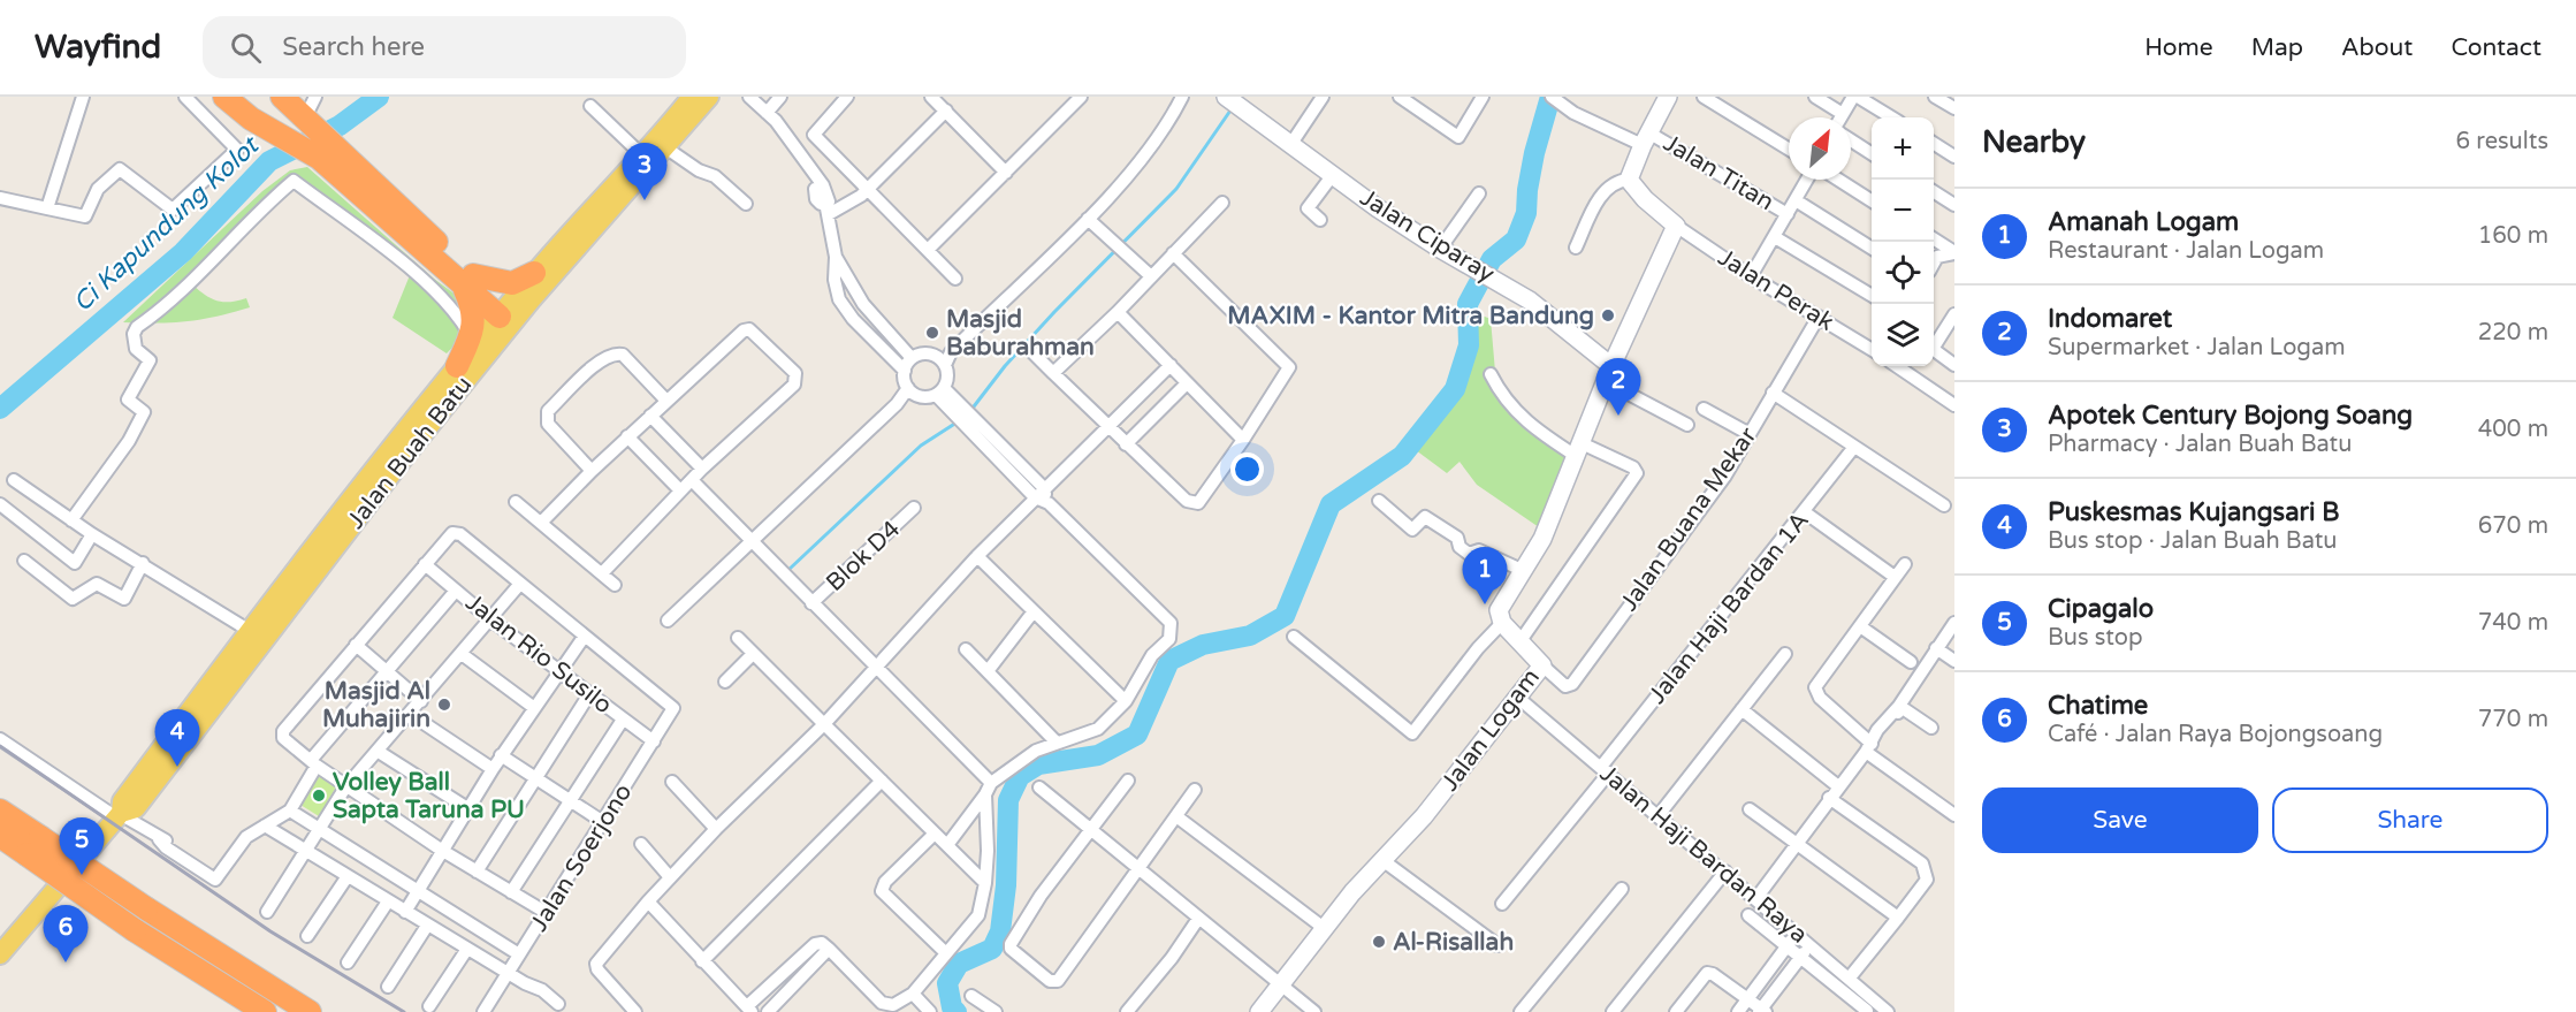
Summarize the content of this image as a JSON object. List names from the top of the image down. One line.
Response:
{"streets":{"main road":["Jalan Buah Batu"],"street":["Jalan Titan","Jalan Ciparay","Jalan Perak","Jalan Buana Mekar","Blok D4","Jalan Haji Bardan 1A","Jalan Rio Susilo","Jalan Logam","Jalan Haji Bardan Raya","Jalan Soerjono"]},"crossings":[["Jalan Perak","Jalan Buana Mekar"],["Jalan Buana Mekar","Jalan Logam"],["Jalan Haji Bardan 1A","Jalan Haji Bardan Raya"],["Jalan Rio Susilo","Jalan Soerjono"],["Jalan Logam","Jalan Haji Bardan Raya"]],"water":["Ci Kapundung Kolot"],"places":["MAXIM - Kantor Mitra Bandung","Masjid Baburahman","Masjid Al Muhajirin","Volley Ball Sapta Taruna PU","Al-Risallah"],"north":"top right","page":{"header":"Wayfind","search":"Search here","nav":["Home","Map","About","Contact"],"heading":["Nearby","6 results"],"map_buttons":["+","−"],"pins":["3","2","1","4","5","6"],"list":[{"mark":"1","name":"Amanah Logam","note":"Restaurant · Jalan Logam","value":"160 m"},{"mark":"2","name":"Indomaret","note":"Supermarket · Jalan Logam","value":"220 m"},{"mark":"3","name":"Apotek Century Bojong Soang","note":"Pharmacy · Jalan Buah Batu","value":"400 m"},{"mark":"4","name":"Puskesmas Kujangsari B","note":"Bus stop · Jalan Buah Batu","value":"670 m"},{"mark":"5","name":"Cipagalo","note":"Bus stop","value":"740 m"},{"mark":"6","name":"Chatime","note":"Café · Jalan Raya Bojongsoang","value":"770 m"}],"buttons":["Save","Share"]}}
